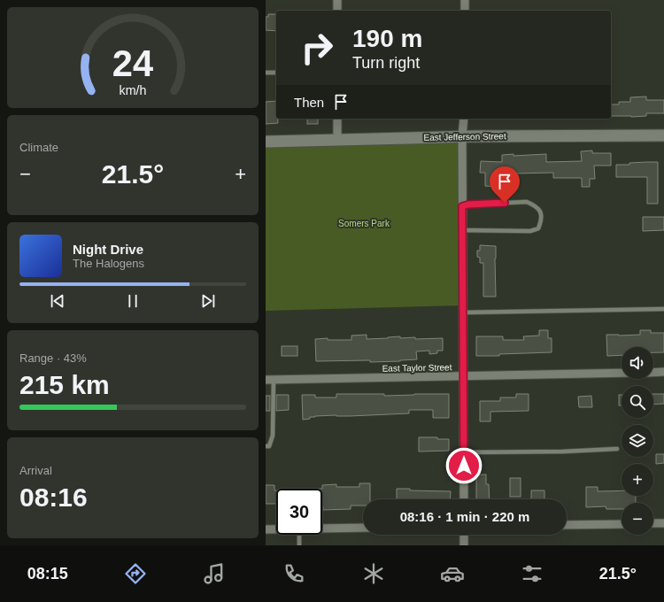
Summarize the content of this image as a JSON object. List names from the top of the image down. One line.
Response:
{"streets":{"street":["East Jefferson Street","East Taylor Street"]},"parks":["Somers Park"],"page":{"turn":["190 m","Turn right"],"then":"Then","tile":["Climate",["Range · 43%","215 km"],["Arrival","08:16"]],"heat":["−","21.5°","+"],"song":["Night Drive","The Halogens"],"map_buttons":["+","−"],"limit":"30","trip":"08:16 · 1 min · 220 m","tabs":["08:15","21.5°"],"gauge":["24","km/h"]}}
